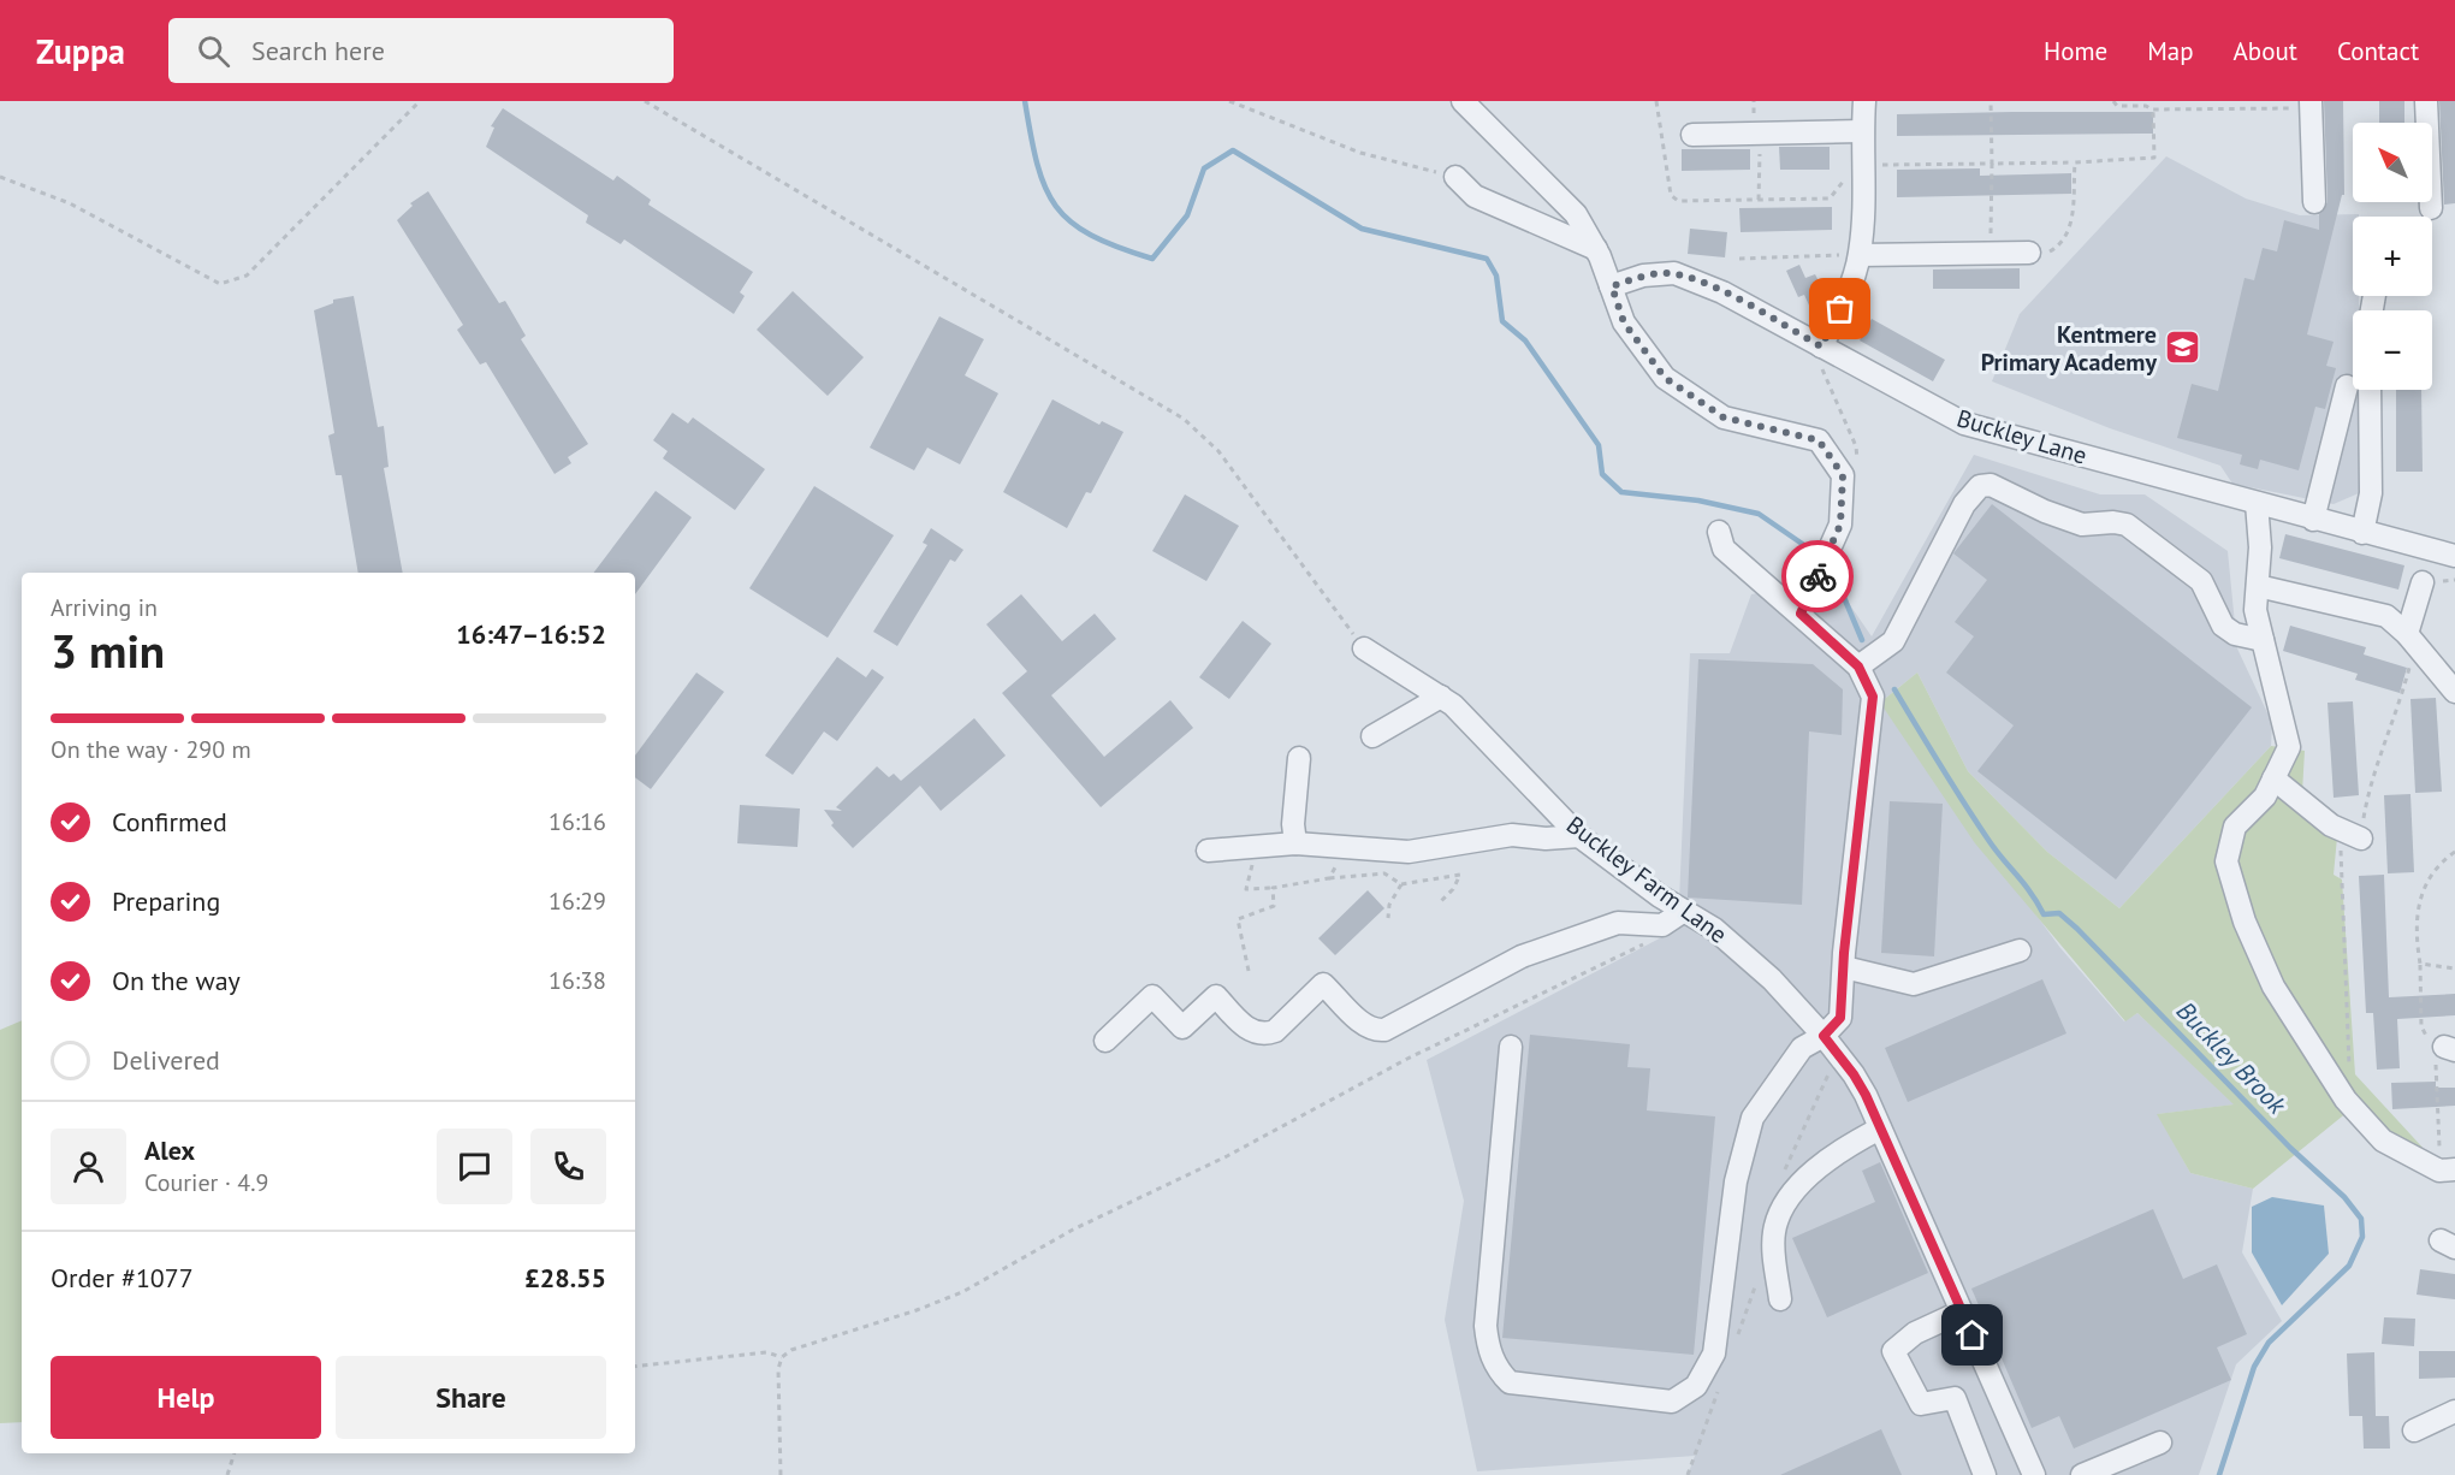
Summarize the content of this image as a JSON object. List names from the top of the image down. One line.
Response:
{"streets":{"street":["Buckley Lane","Buckley Farm Lane"]},"water":["Buckley Brook"],"places":{"school or university":["Kentmere Primary Academy"]},"north":"top left","page":{"header":"Zuppa","search":"Search here","nav":["Home","Map","About","Contact"],"map_buttons":["+","−"],"heading":["3 min","Arriving in","16:47–16:52"],"panel":["Alex","Courier · 4.9","Order #1077","£28.55"],"bar":"On the way · 290 m","list":[["Confirmed","16:16"],["Preparing","16:29"],["On the way","16:38"],"Delivered"],"buttons":["Help","Share"]}}
